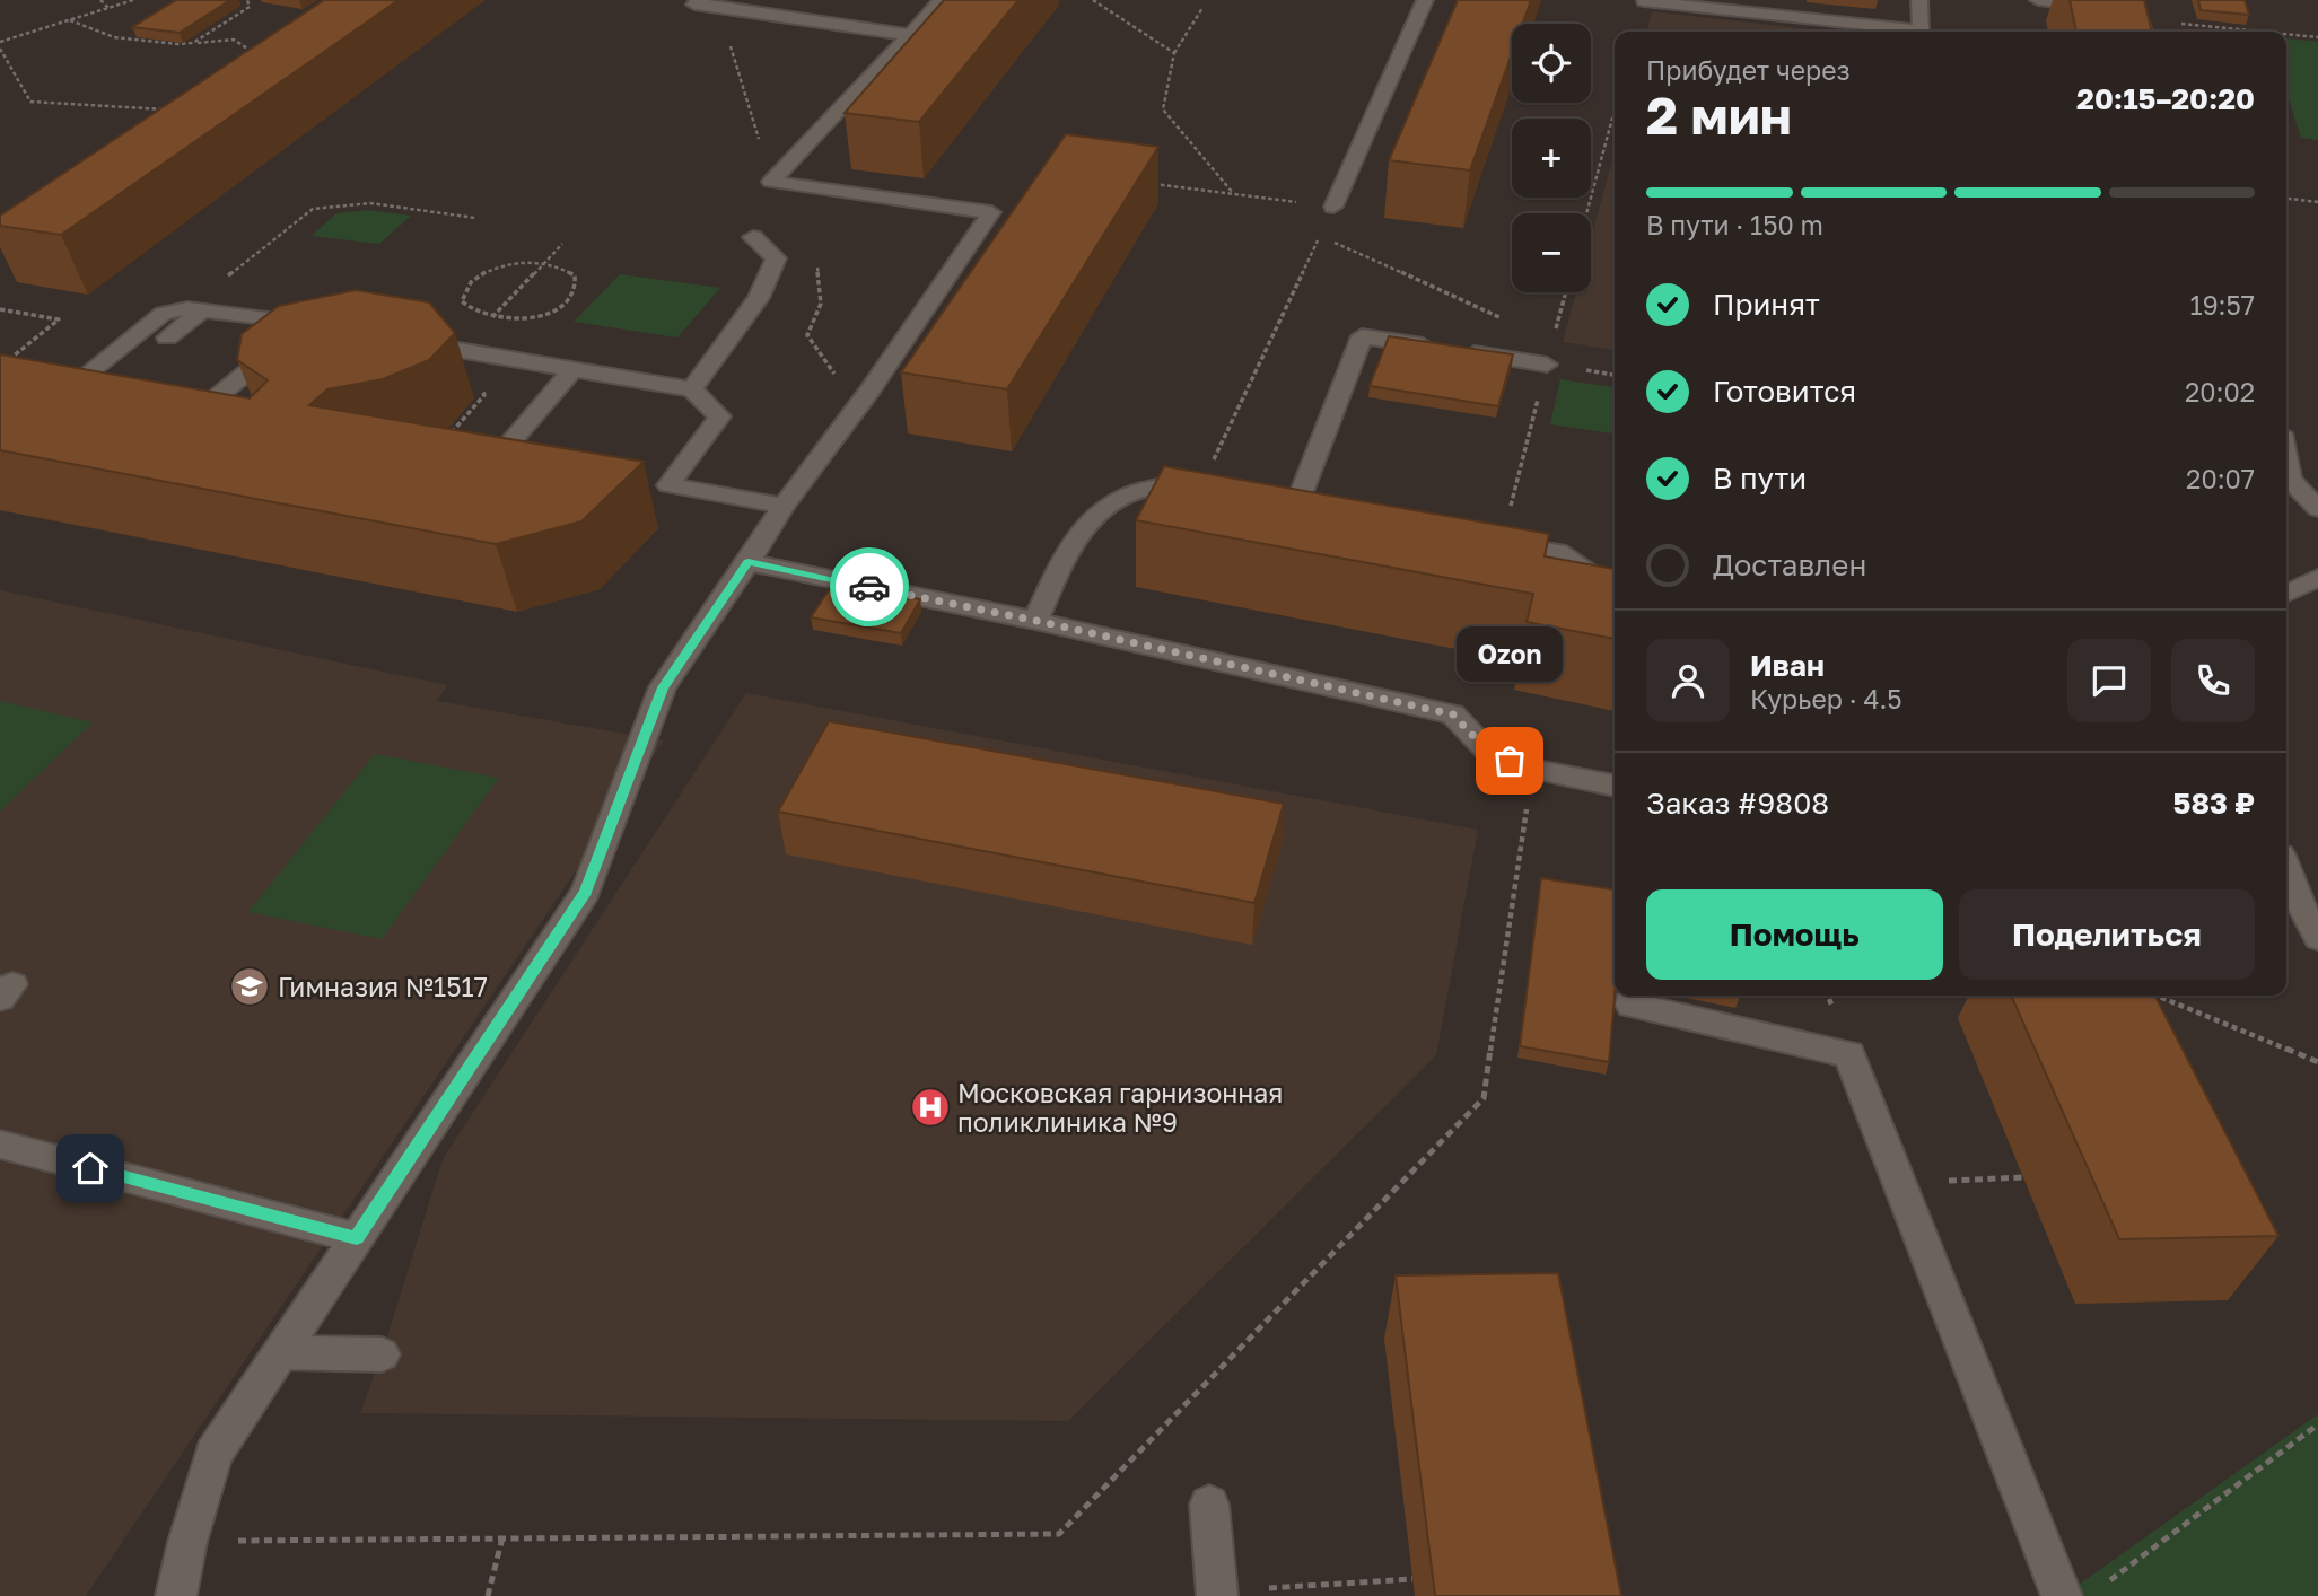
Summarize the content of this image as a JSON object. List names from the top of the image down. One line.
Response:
{"places":{"other":["Ozon"],"school or university":["Гимназия №1517"],"hospital":["Московская гарнизонная поликлиника №9"]},"page":{"map_buttons":["+","−"],"heading":["2 мин","Прибудет через","20:15–20:20"],"panel":["Иван","Курьер · 4.5","Заказ #9808","583 ₽"],"bar":"В пути · 150 m","list":[["Принят","19:57"],["Готовится","20:02"],["В пути","20:07"],"Доставлен"],"bubble":"Ozon","buttons":["Помощь","Поделиться"]}}
